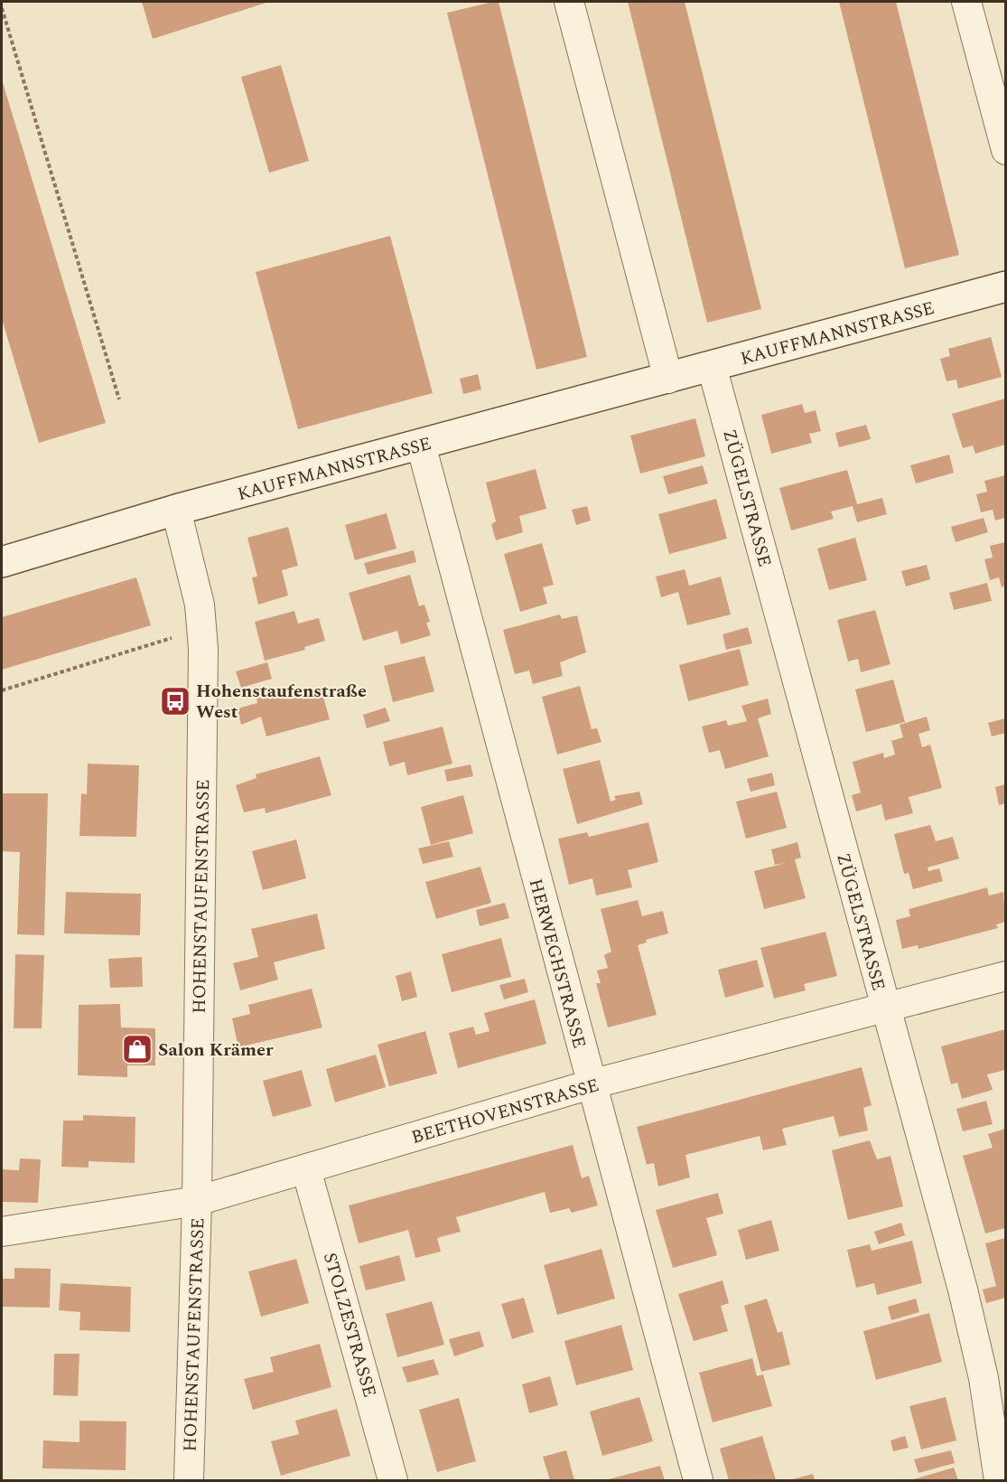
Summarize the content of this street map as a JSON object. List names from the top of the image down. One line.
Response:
{"streets":{"street":["KAUFFMANNSTRASSE","ZÜGELSTRASSE","HOHENSTAUFENSTRASSE","HERWEGHSTRASSE","BEETHOVENSTRASSE","STOLZESTRASSE"]},"crossings":[["KAUFFMANNSTRASSE","ZÜGELSTRASSE"],["KAUFFMANNSTRASSE","HOHENSTAUFENSTRASSE"],["KAUFFMANNSTRASSE","HERWEGHSTRASSE"],["ZÜGELSTRASSE","BEETHOVENSTRASSE"],["HOHENSTAUFENSTRASSE","BEETHOVENSTRASSE"],["HERWEGHSTRASSE","BEETHOVENSTRASSE"],["BEETHOVENSTRASSE","STOLZESTRASSE"]],"places":{"bus stop":["Hohenstaufenstraße West"],"shop":["Salon Krämer"]}}
